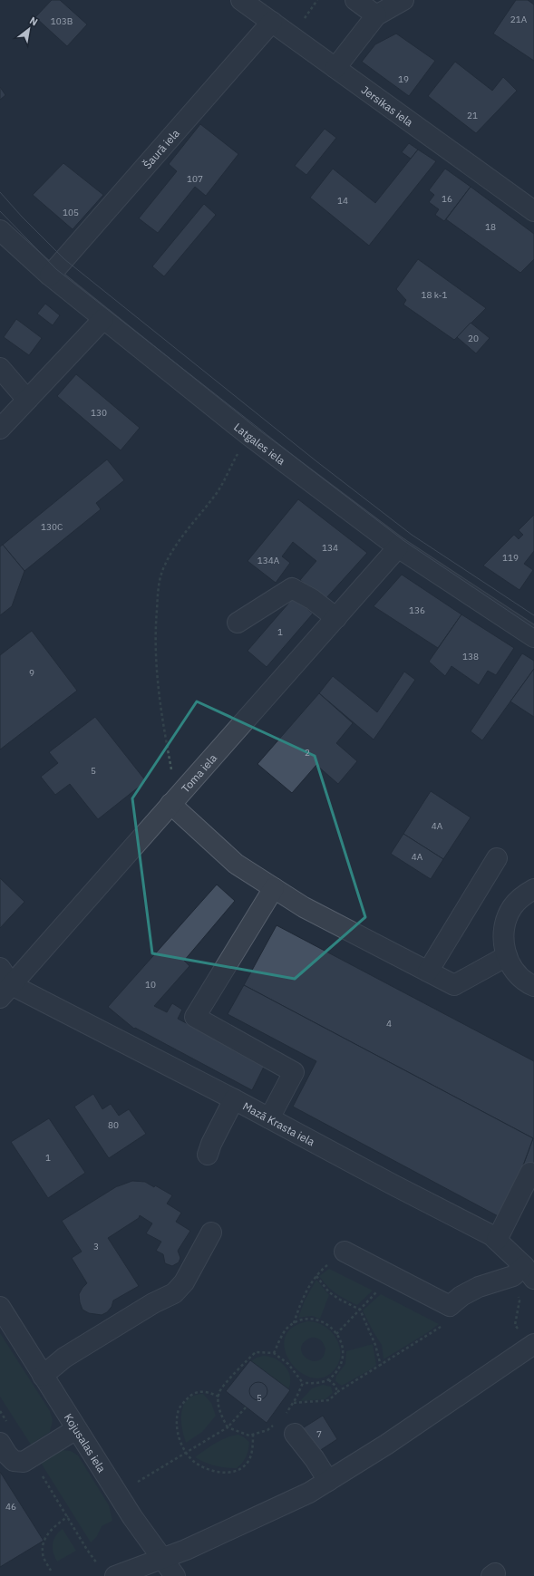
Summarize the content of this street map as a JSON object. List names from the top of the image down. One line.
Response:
{"streets":{"street":["Jersikas iela","Šaurā iela","Latgales iela","Toma iela","Mazā Krasta iela","Kojusalas iela"]},"crossings":[["Jersikas iela","Šaurā iela"],["Šaurā iela","Latgales iela"],["Latgales iela","Toma iela"],["Toma iela","Mazā Krasta iela"]],"house_numbers":["21A","103B","19","21","107","16","14","105","18","18 k-1","20","130","130C","134","119","134A","136","1","138","9","2","5","4A","4A","10","4","80","1","3","5","7","46"],"north":"top right"}
